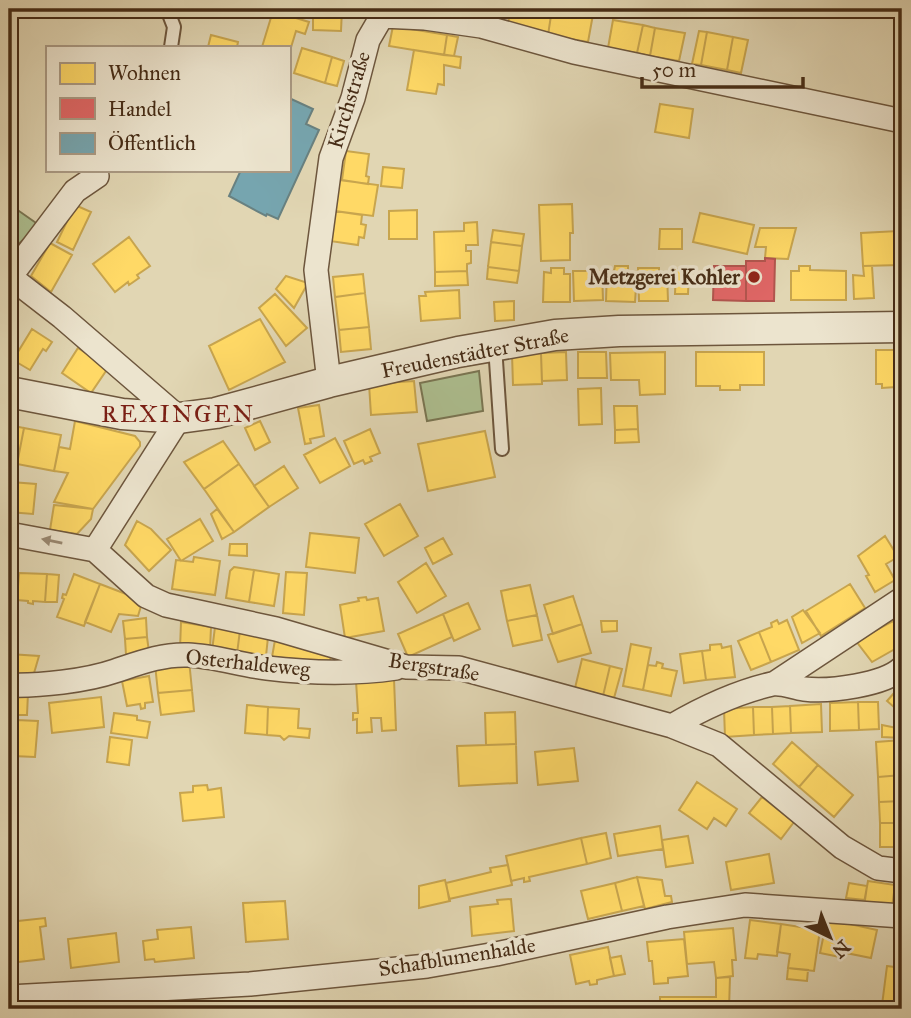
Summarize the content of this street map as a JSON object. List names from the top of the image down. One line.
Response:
{"streets":{"street":["Kirchstraße","Freudenstädter Straße","Osterhaldeweg","Bergstraße","Schafblumenhalde"]},"crossings":[["Kirchstraße","Freudenstädter Straße"],["Osterhaldeweg","Bergstraße"]],"districts":["REXINGEN"],"places":["Metzgerei Kohler"],"legend":["Wohnen","Handel","Öffentlich"],"scale_bar":"50 m","north":"bottom right"}
